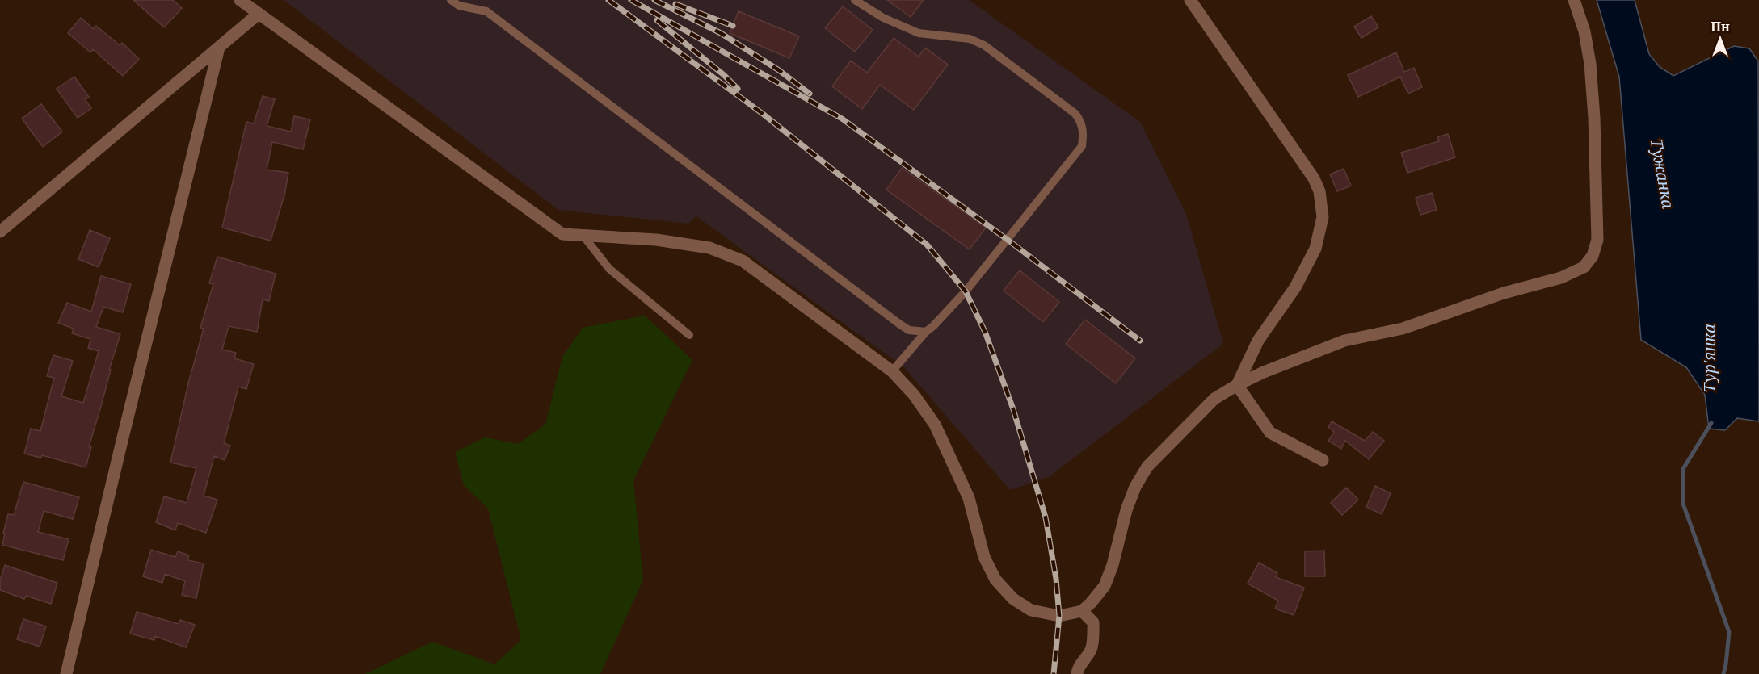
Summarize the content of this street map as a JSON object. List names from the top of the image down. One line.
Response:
{"water":["Тужанка","Тур'янка"],"north":"top"}
